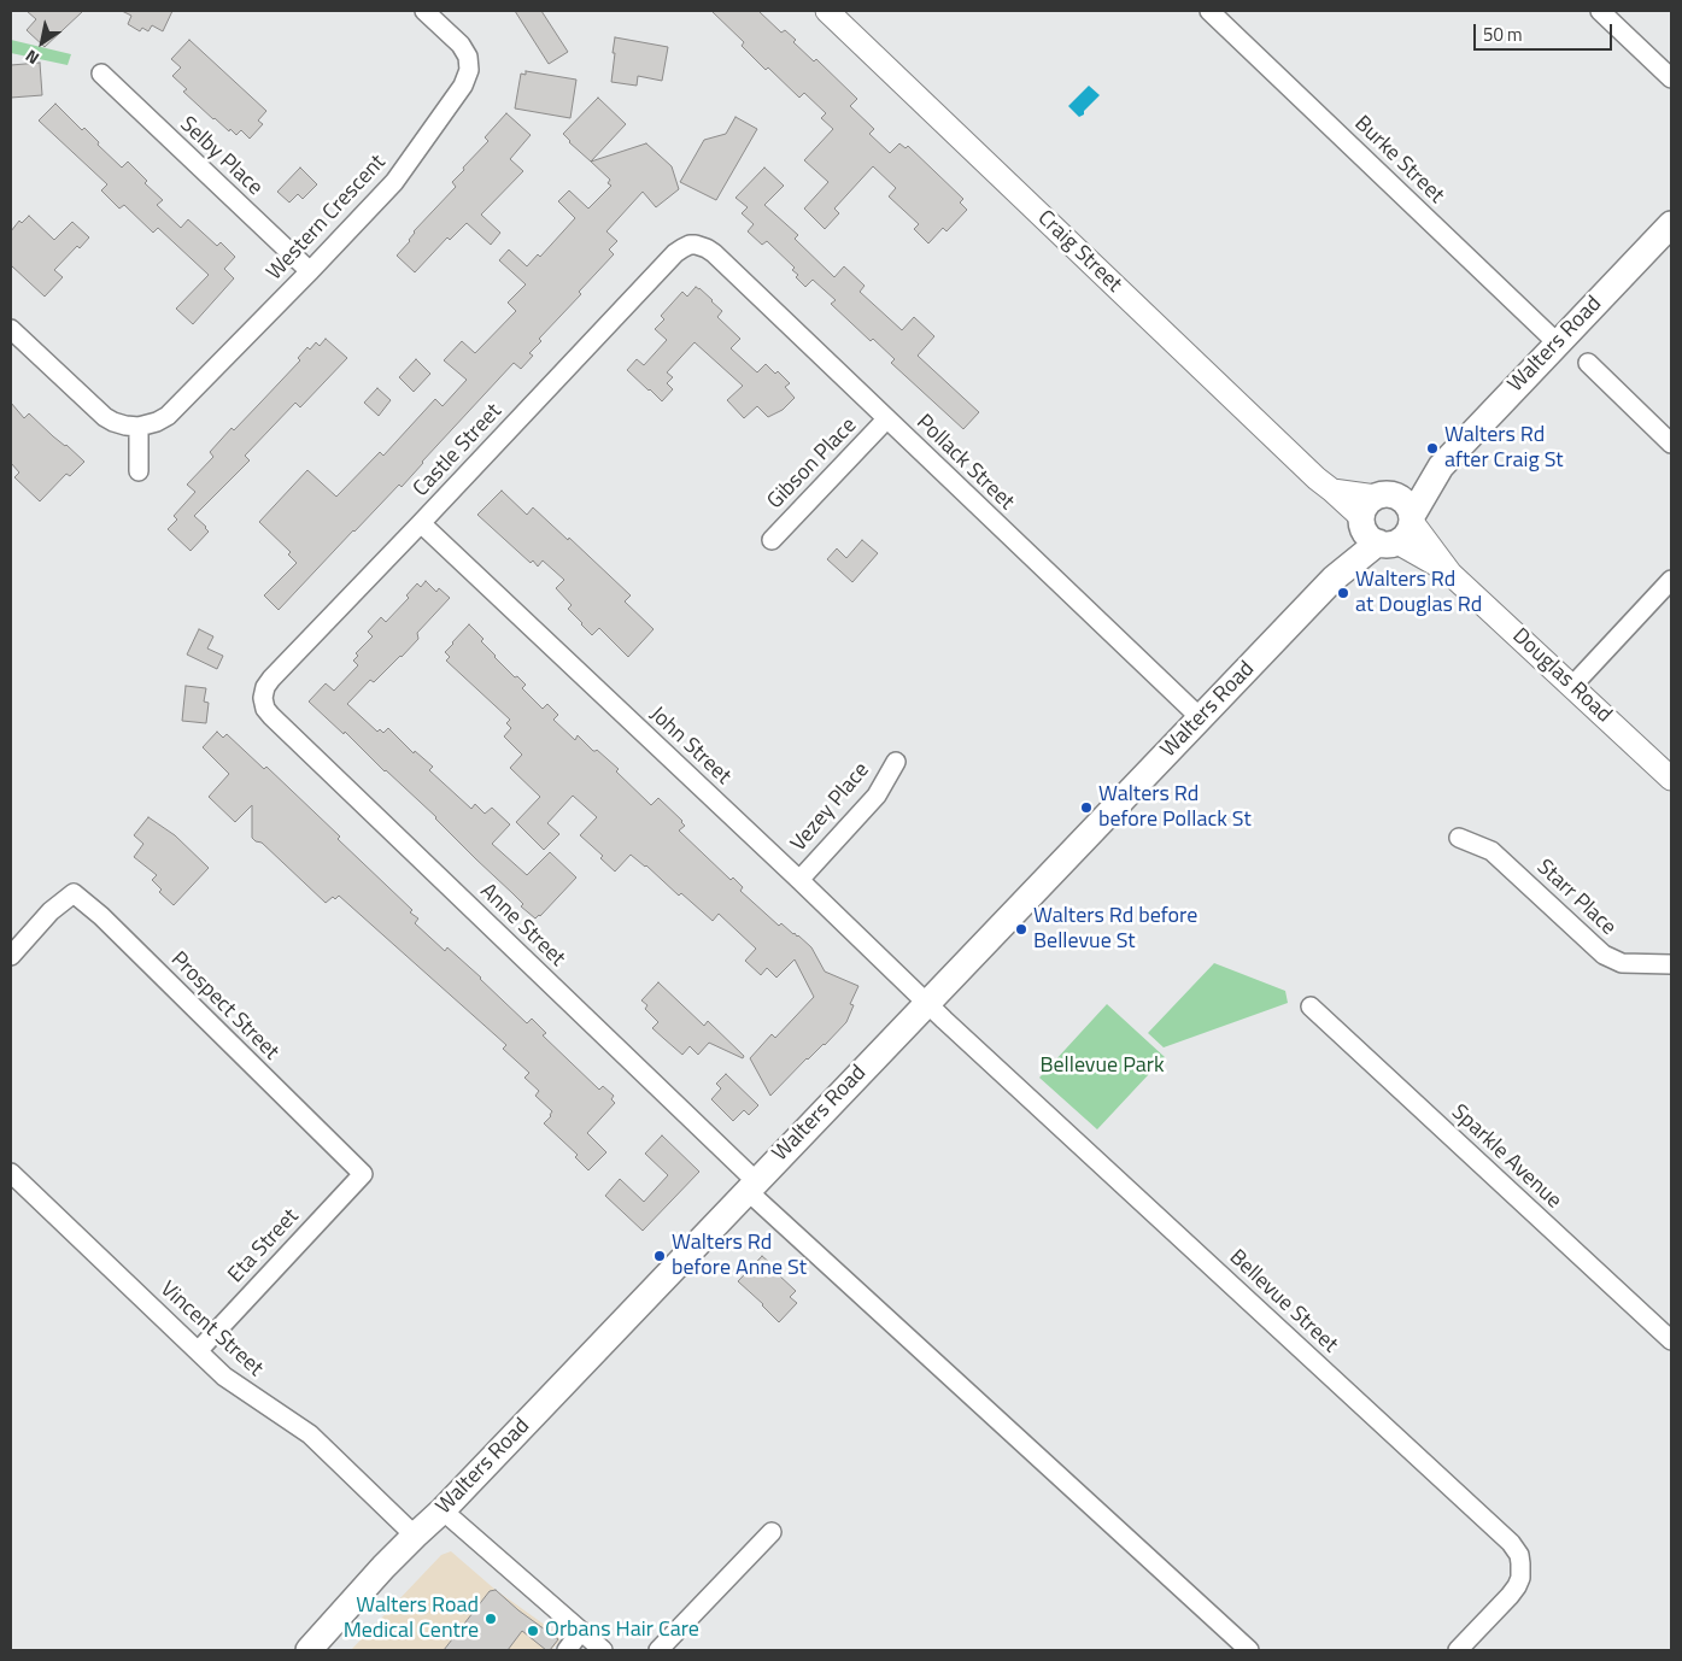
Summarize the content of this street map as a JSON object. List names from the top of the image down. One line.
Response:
{"streets":{"main road":["Walters Road"],"street":["Selby Place","Burke Street","Western Crescent","Craig Street","Castle Street","Pollack Street","Gibson Place","Douglas Road","John Street","Vezey Place","Starr Place","Anne Street","Prospect Street","Sparkle Avenue","Eta Street","Bellevue Street","Vincent Street"]},"crossings":[["Selby Place","Western Crescent"],["Burke Street","Walters Road"],["Craig Street","Walters Road"],["Craig Street","Douglas Road"],["Walters Road","Pollack Street"],["Walters Road","Douglas Road"],["Walters Road","John Street"],["Walters Road","Anne Street"],["Walters Road","Bellevue Street"],["Walters Road","Vincent Street"],["Castle Street","Pollack Street"],["Castle Street","John Street"],["Castle Street","Anne Street"],["Pollack Street","Gibson Place"],["John Street","Vezey Place"],["John Street","Bellevue Street"],["Prospect Street","Eta Street"],["Eta Street","Vincent Street"]],"parks":["Bellevue Park"],"places":["Walters Rd after Craig St","Walters Rd at Douglas Rd","Walters Rd before Pollack St","Walters Rd before Bellevue St","Walters Rd before Anne St","Walters Road Medical Centre","Orbans Hair Care"],"scale_bar":"50 m","north":"bottom left"}
